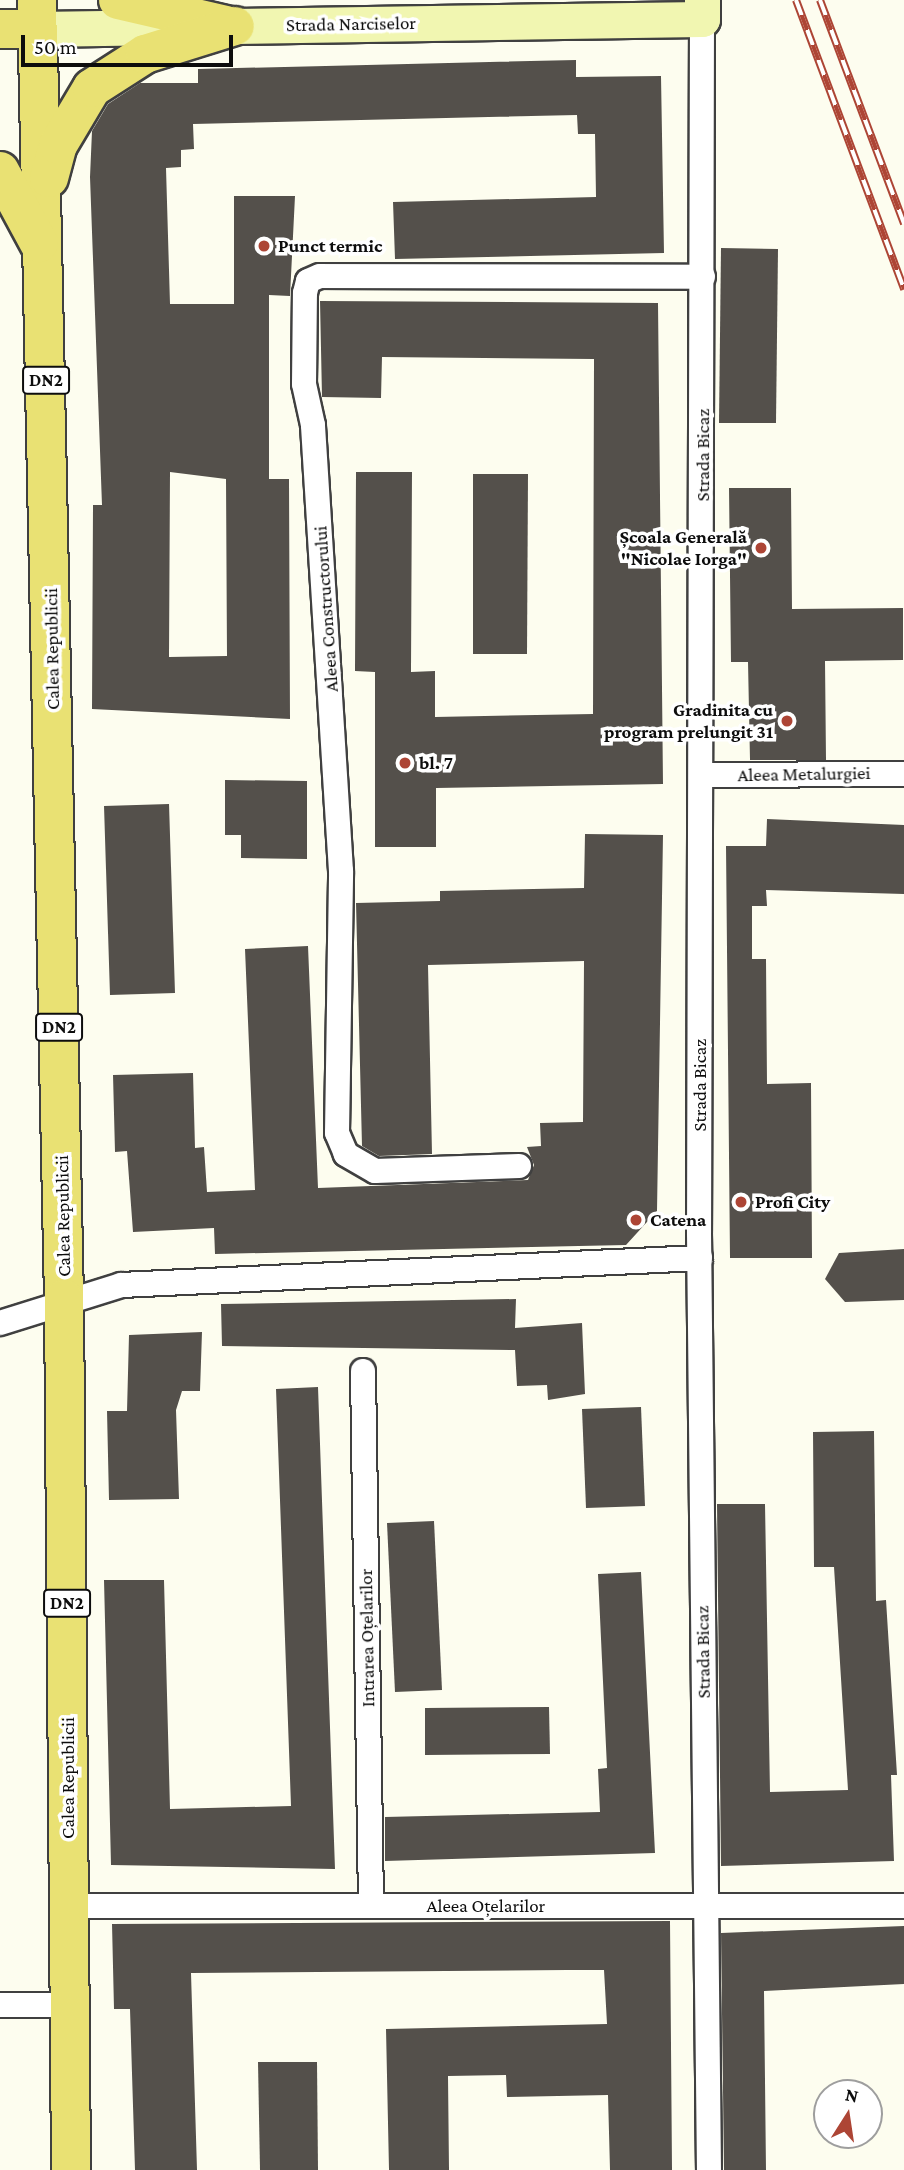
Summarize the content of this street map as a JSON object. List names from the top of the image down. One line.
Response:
{"streets":{"main road":["DN2","Calea Republicii"],"street":["Strada Narciselor","Strada Bicaz","Aleea Constructorului","Aleea Metalurgiei","Intrarea Oțelarilor","Aleea Oțelarilor"]},"crossings":[["Strada Narciselor","Strada Bicaz"],["Strada Narciselor","Calea Republicii"],["Strada Bicaz","Aleea Constructorului"],["Strada Bicaz","Calea Republicii"],["Strada Bicaz","Aleea Metalurgiei"],["Strada Bicaz","Aleea Oțelarilor"],["Calea Republicii","Aleea Oțelarilor"],["Intrarea Oțelarilor","Aleea Oțelarilor"]],"places":["Punct termic","Școala Generală \"Nicolae Iorga\"","Gradinita cu program prelungit 31","bl. 7","Profi City","Catena"],"scale_bar":"50 m","north":"top"}
